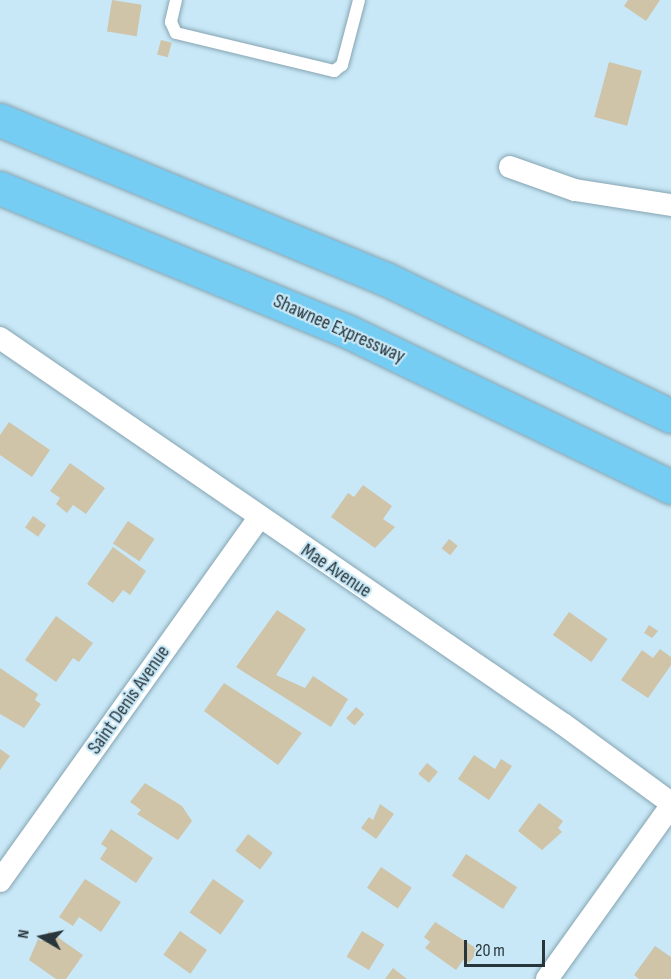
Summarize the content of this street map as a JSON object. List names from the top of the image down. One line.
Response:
{"streets":{"highway":["Shawnee Expressway"],"street":["Mae Avenue","Saint Denis Avenue"]},"crossings":[["Mae Avenue","Saint Denis Avenue"]],"scale_bar":"20 m","north":"left"}
